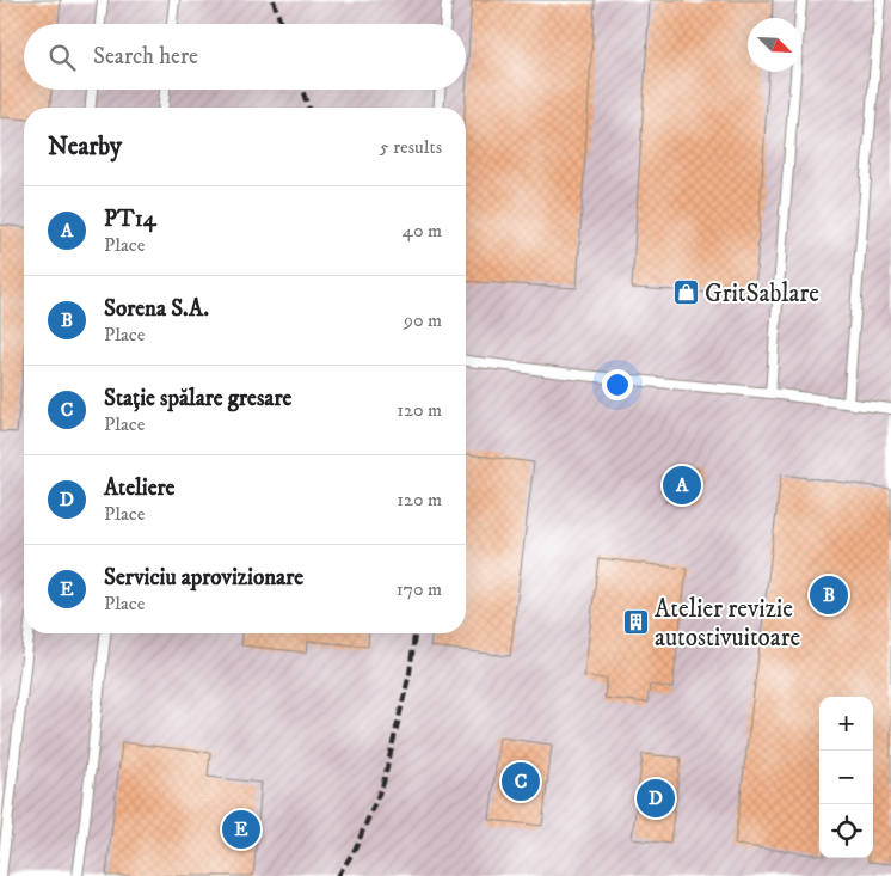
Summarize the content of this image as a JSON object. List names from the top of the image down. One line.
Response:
{"places":{"shop":["GritSablare"],"building":["Atelier revizie autostivuitoare"]},"north":"bottom right","page":{"search":"Search here","heading":["Nearby","5 results"],"list":[{"mark":"A","name":"PT14","note":"Place","value":"40 m"},{"mark":"B","name":"Sorena S.A.","note":"Place","value":"90 m"},{"mark":"C","name":"Stație spălare gresare","note":"Place","value":"120 m"},{"mark":"D","name":"Ateliere","note":"Place","value":"120 m"},{"mark":"E","name":"Serviciu aprovizionare","note":"Place","value":"170 m"}],"pins":["A","B","C","D","E"],"map_buttons":["+","−"]}}
